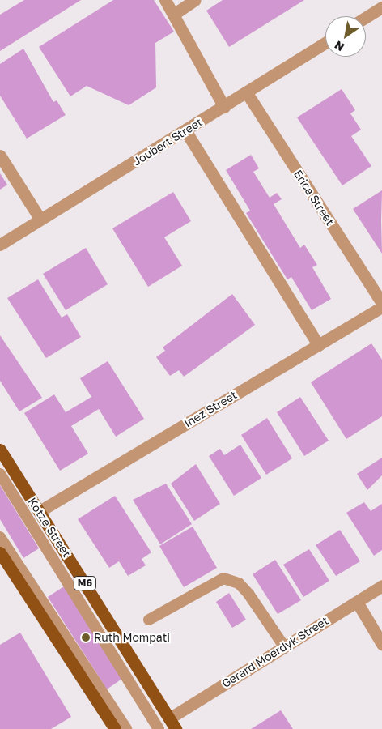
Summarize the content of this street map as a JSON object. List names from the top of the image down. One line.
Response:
{"streets":{"main road":["Kotze Street","M6"],"street":["Joubert Street","Erica Street","Inez Street","Gerard Moerdyk Street"]},"crossings":[["Joubert Street","Erica Street"],["Inez Street","Kotze Street"],["Kotze Street","Gerard Moerdyk Street"]],"places":["Ruth Mompati"],"north":"bottom left"}
